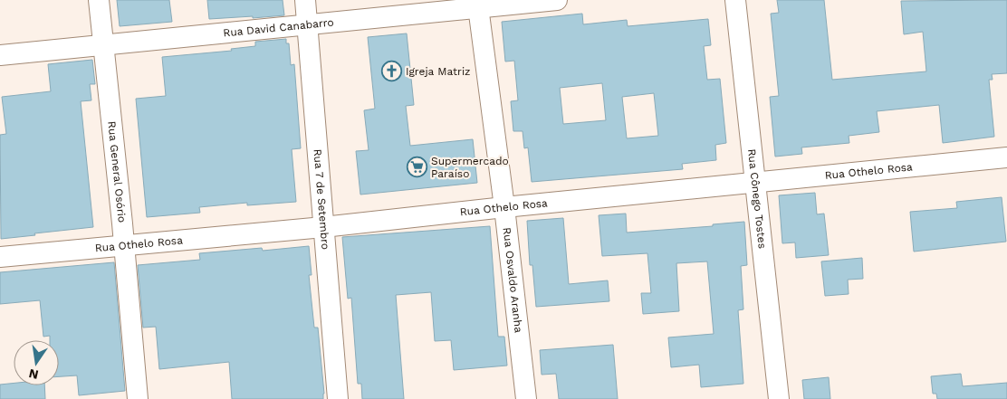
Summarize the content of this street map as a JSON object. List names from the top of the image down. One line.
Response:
{"streets":{"street":["Rua David Canabarro","Rua Othelo Rosa","Rua General Osório","Rua 7 de Setembro","Rua Cônego Tostes","Rua Osvaldo Aranha"]},"crossings":[["Rua David Canabarro","Rua General Osório"],["Rua David Canabarro","Rua 7 de Setembro"],["Rua David Canabarro","Rua Osvaldo Aranha"],["Rua Othelo Rosa","Rua General Osório"],["Rua Othelo Rosa","Rua 7 de Setembro"],["Rua Othelo Rosa","Rua Cônego Tostes"],["Rua Othelo Rosa","Rua Osvaldo Aranha"]],"places":{"church":["Igreja Matriz"],"supermarket":["Supermercado Paraíso"]},"north":"bottom"}
